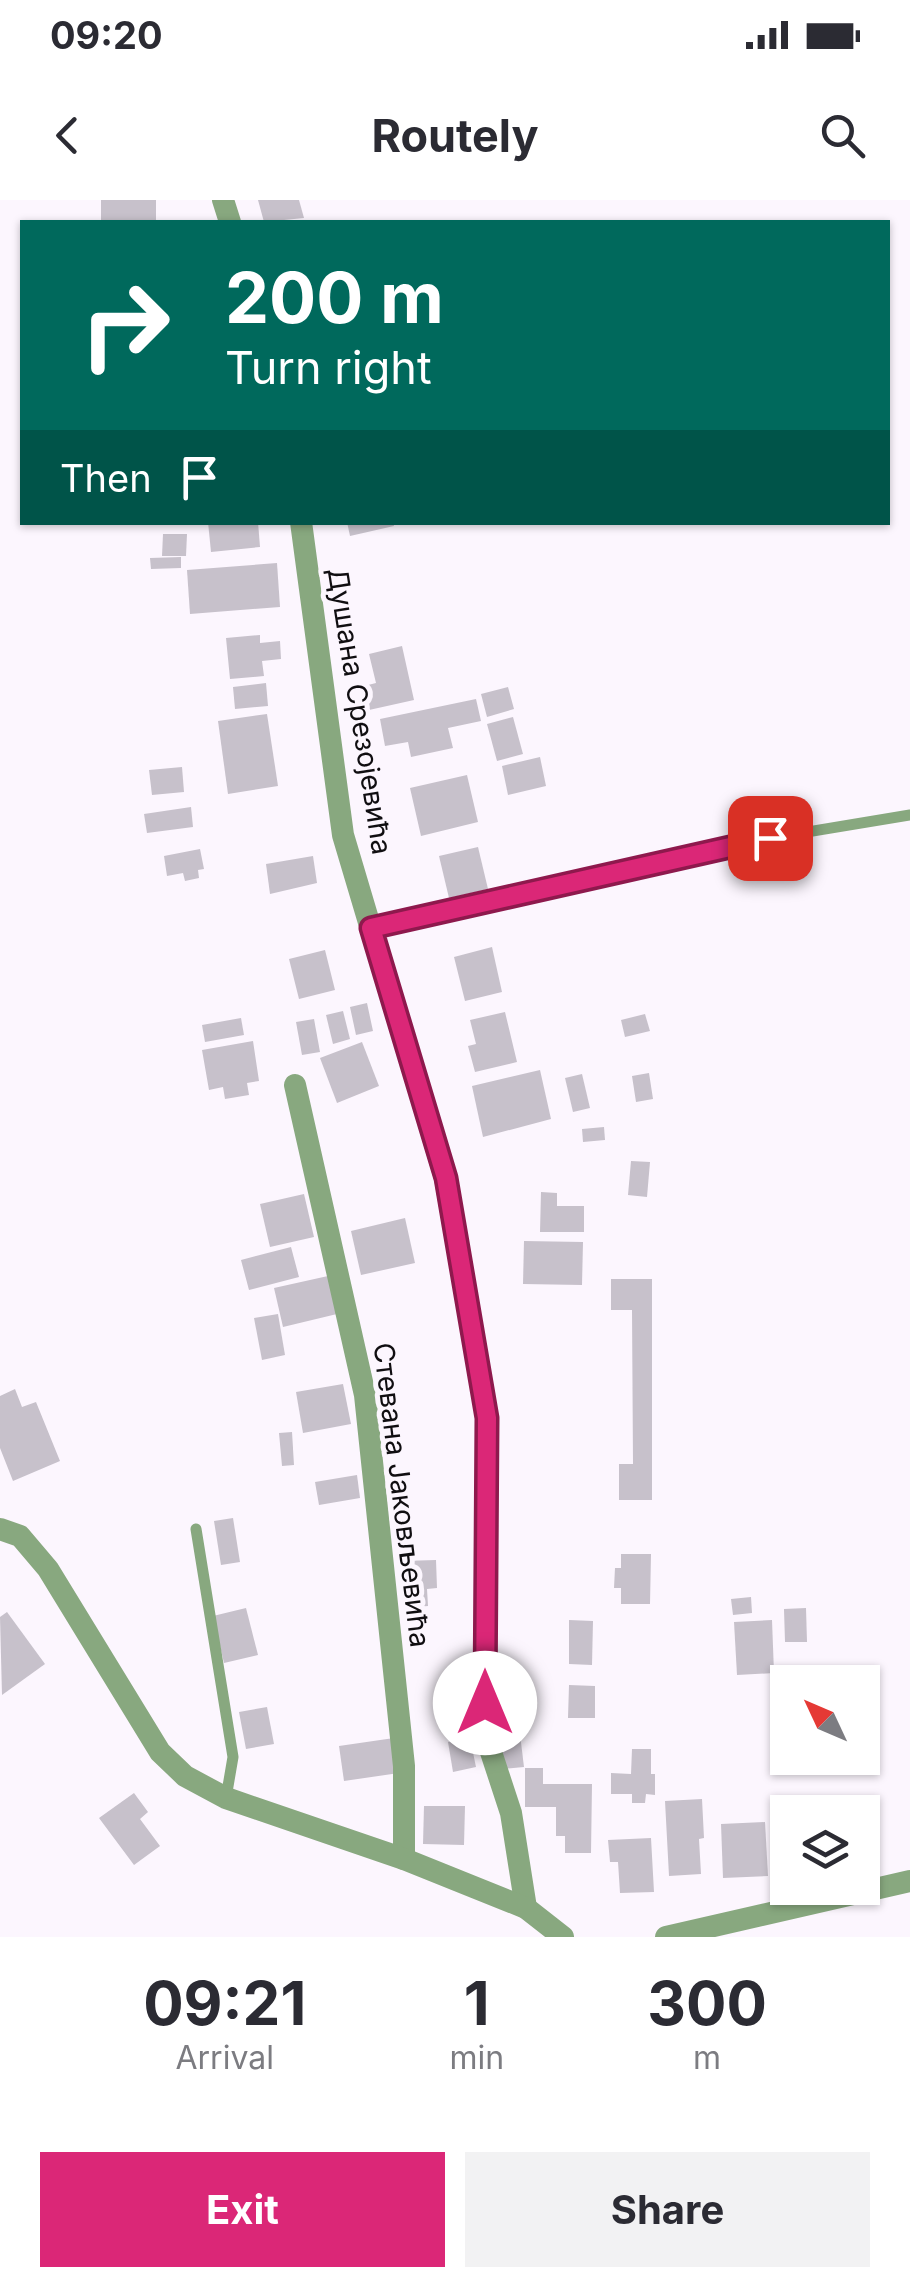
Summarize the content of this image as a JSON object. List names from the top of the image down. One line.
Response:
{"streets":{"street":["Душана Срезојевића","Стевана Јаковљевића"]},"north":"top left","page":{"status":"09:20","header":"Routely","turn":["200 m","Turn right"],"then":"Then","eta":["09:21","Arrival","1","min","300","m"],"buttons":["Exit","Share"]}}
